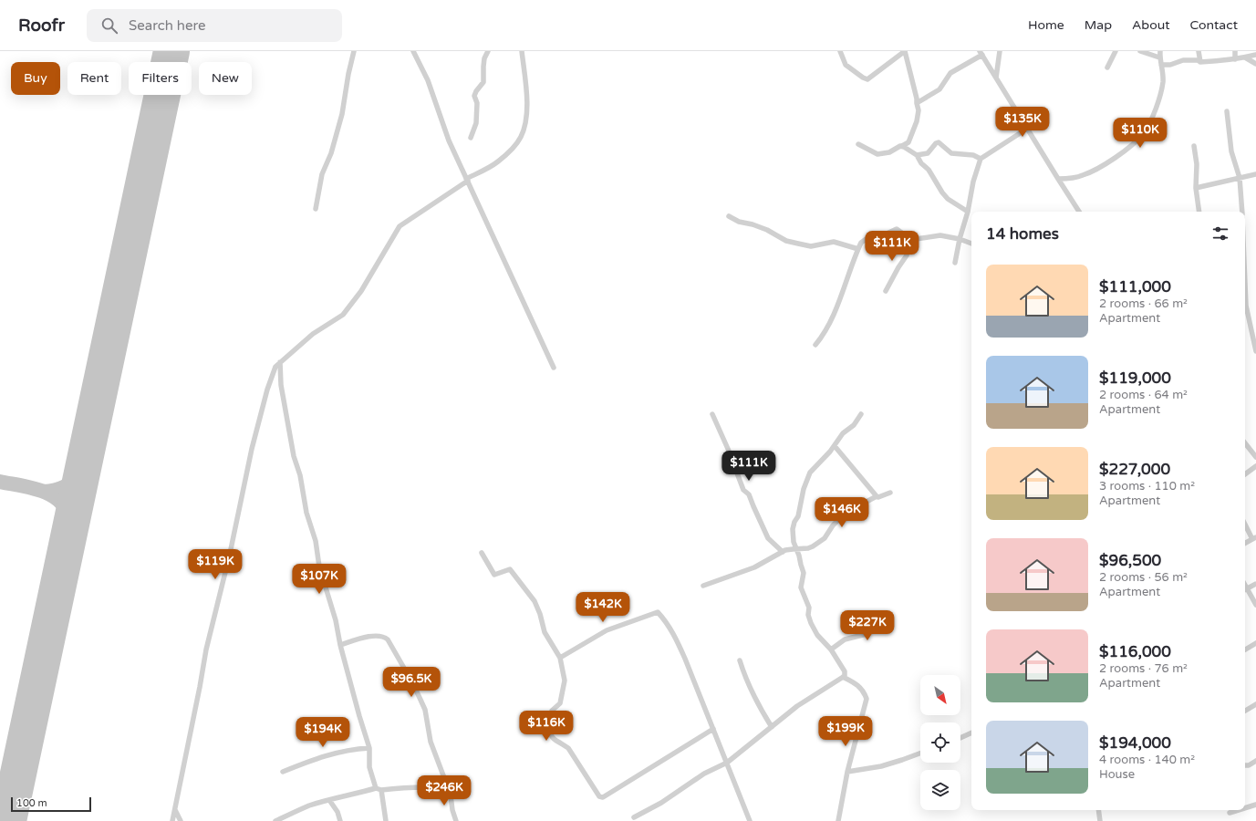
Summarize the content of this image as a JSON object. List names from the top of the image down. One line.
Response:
{"scale_bar":"100 m","north":"bottom right","page":{"header":"Roofr","search":"Search here","nav":["Home","Map","About","Contact"],"chip":["Buy","Rent","Filters","New"],"price":["$135K","$110K","$111K","$111K","$146K","$119K","$107K","$142K","$227K","$96.5K","$116K","$199K","$194K","$246K"],"heading":"14 homes","list":[{"name":"$111,000","note":"2 rooms · 66 m² · Apartment"},{"name":"$119,000","note":"2 rooms · 64 m² · Apartment"},{"name":"$227,000","note":"3 rooms · 110 m² · Apartment"},{"name":"$96,500","note":"2 rooms · 56 m² · Apartment"},{"name":"$116,000","note":"2 rooms · 76 m² · Apartment"},{"name":"$194,000","note":"4 rooms · 140 m² · House"}],"scale":"100 m"}}
